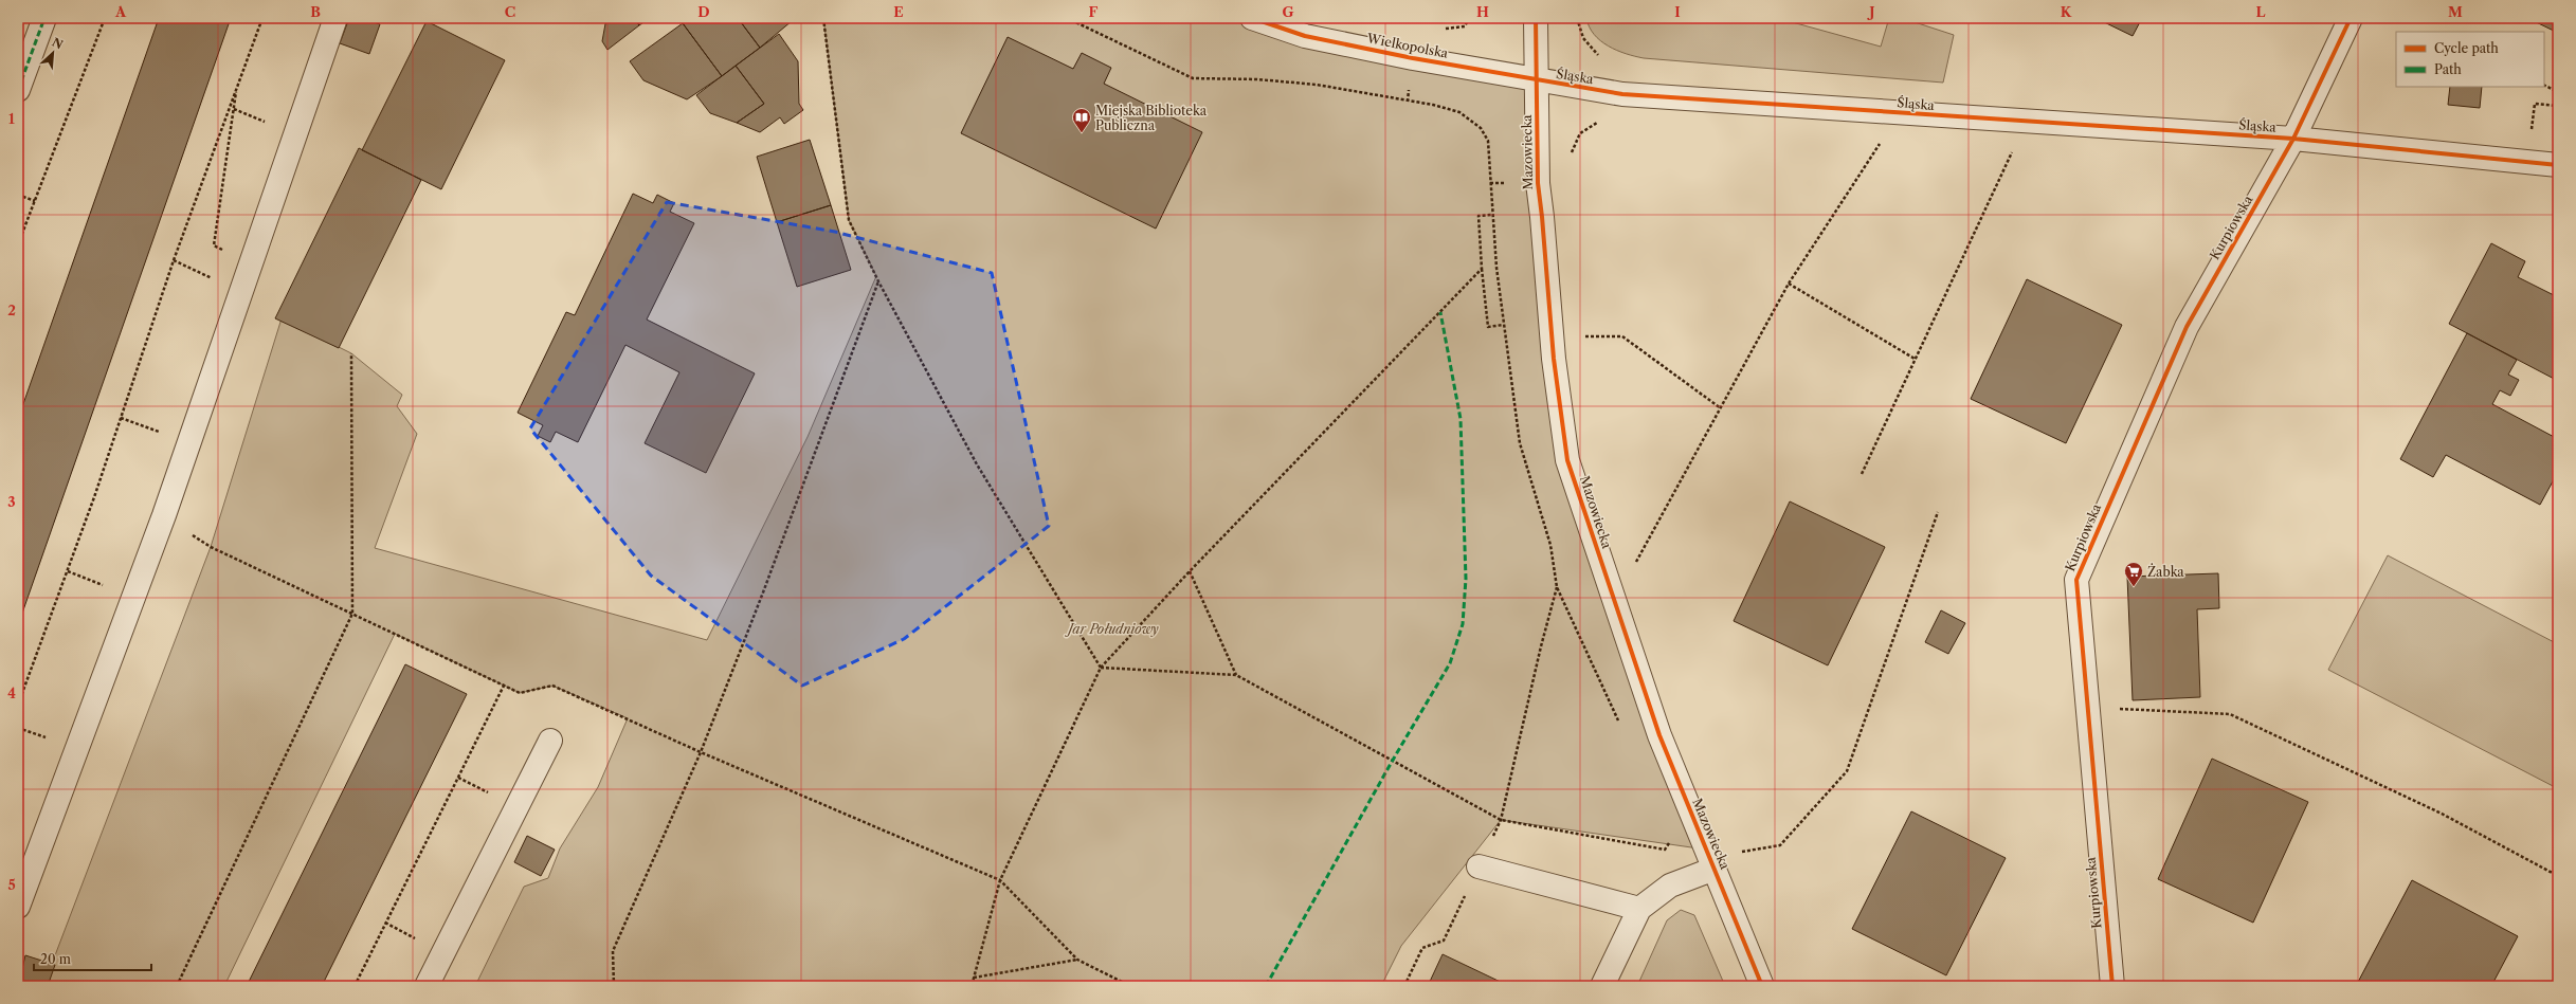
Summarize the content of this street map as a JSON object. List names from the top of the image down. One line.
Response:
{"streets":{"street":["Wielkopolska","Śląska","Mazowiecka","Kurpiowska"]},"crossings":[["Wielkopolska","Śląska"],["Wielkopolska","Mazowiecka"],["Śląska","Mazowiecka"],["Śląska","Kurpiowska"]],"parks":["Jar Południowy"],"places":{"library":["Miejska Biblioteka Publiczna"],"supermarket":["Żabka"]},"legend":["Cycle path","Path"],"scale_bar":"20 m","north":"top right","grid":{"columns":["A","B","C","D","E","F","G","H","I","J","K","L","M"],"rows":["1","2","3","4","5"]}}
